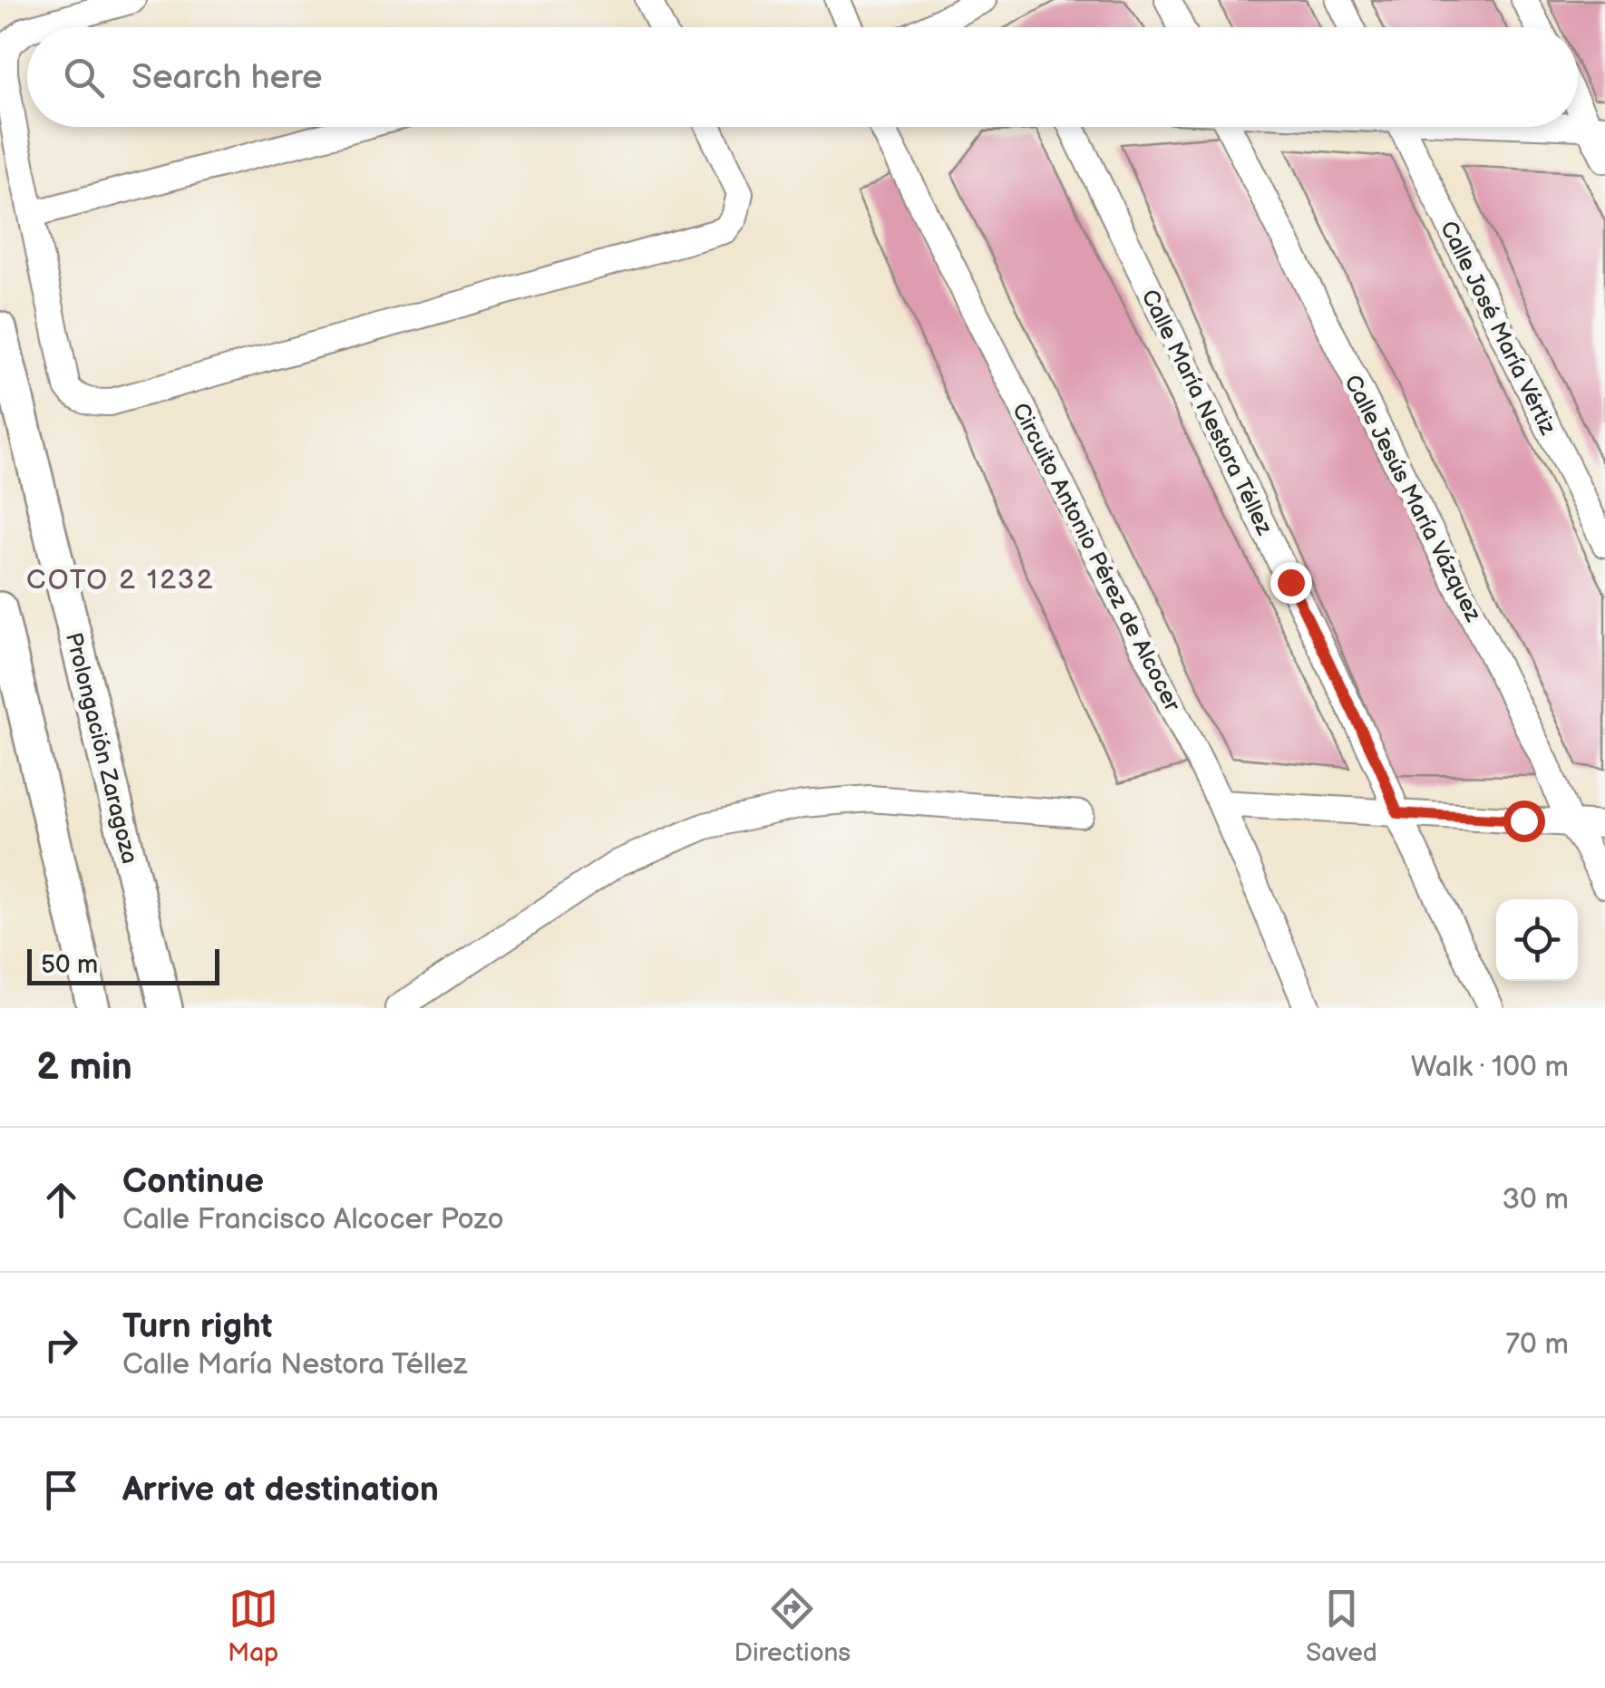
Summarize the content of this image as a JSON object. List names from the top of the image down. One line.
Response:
{"streets":{"street":["Calle José María Vértiz","Calle María Nestora Téllez","Calle Jesús María Vázquez","Circuito Antonio Pérez de Alcocer","Prolongación Zaragoza"]},"districts":["COTO 2 1232"],"scale_bar":"50 m","page":{"search":"Search here","scale":"50 m","heading":["2 min","Walk · 100 m"],"list":[["Continue","Calle Francisco Alcocer Pozo","30 m"],["Turn right","Calle María Nestora Téllez","70 m"],"Arrive at destination"],"nav":["Map","Directions","Saved"]}}
